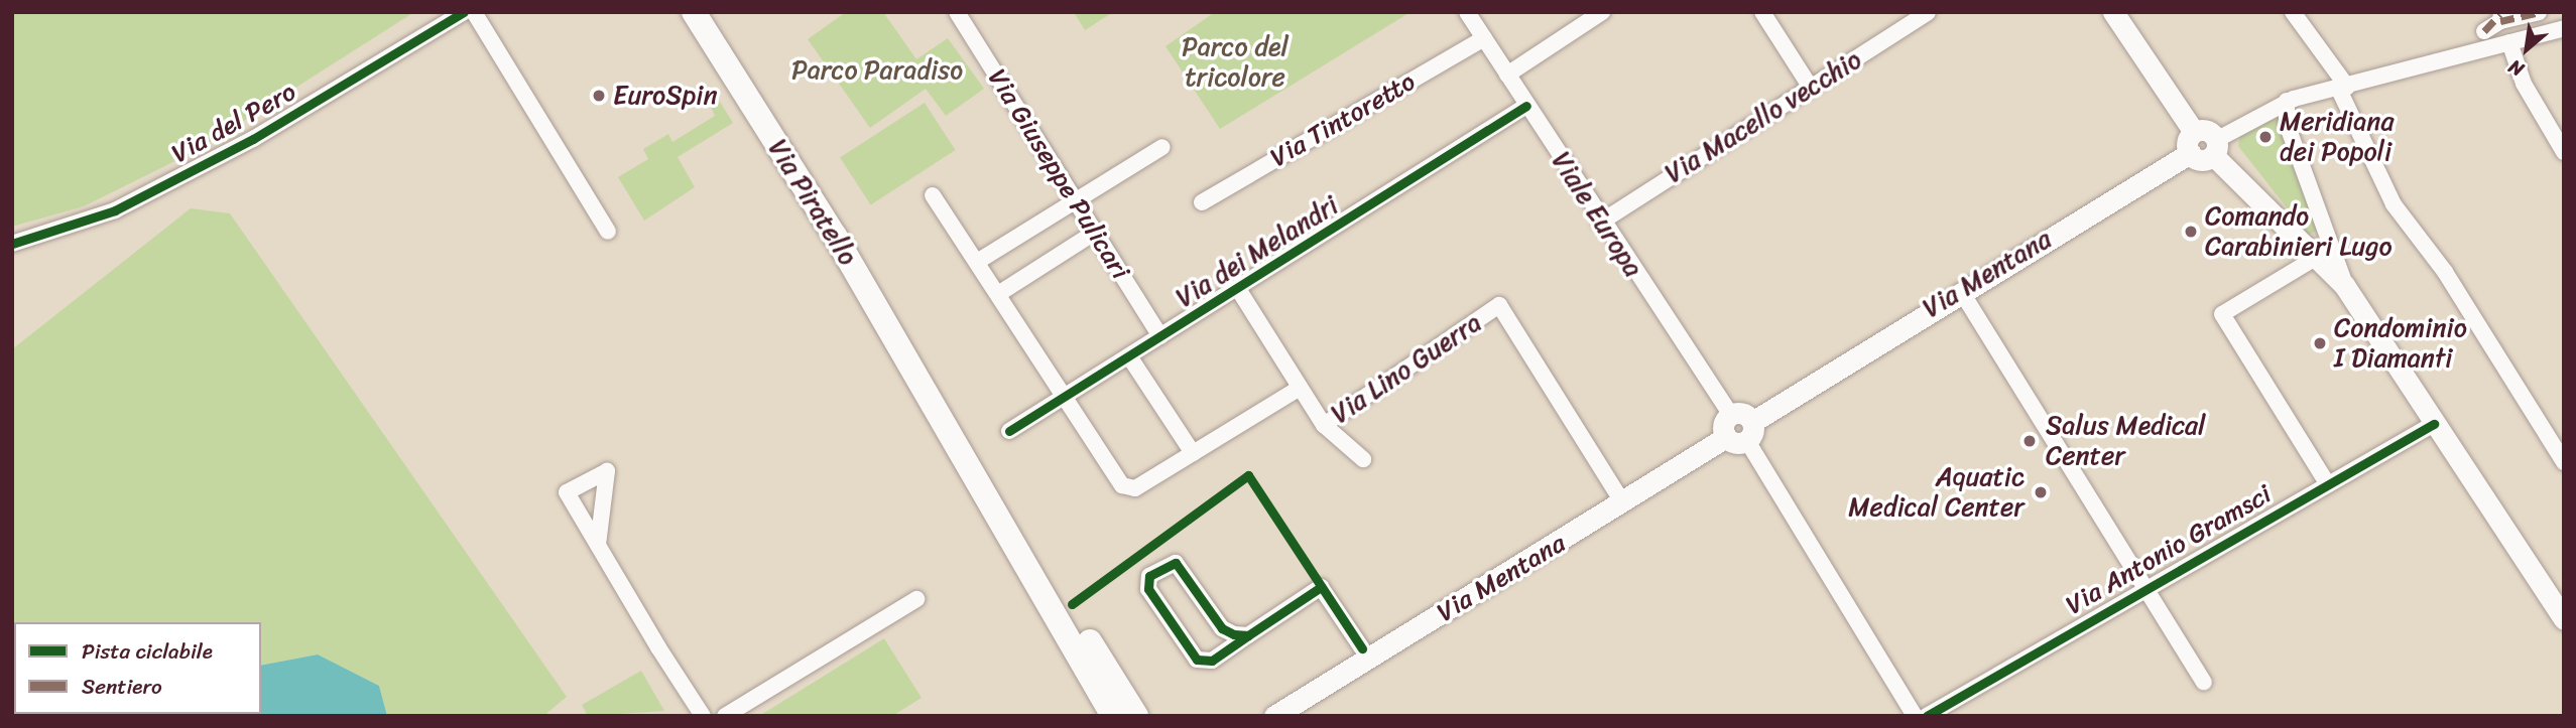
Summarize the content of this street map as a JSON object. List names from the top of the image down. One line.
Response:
{"streets":{"main road":["Via Piratello","Via Mentana"],"street":["Via Macello vecchio","Via Tintoretto","Via del Pero","Via Giuseppe Pulicari","Viale Europa","Via dei Melandri","Via Lino Guerra","Via Antonio Gramsci"]},"crossings":[["Via Macello vecchio","Viale Europa"],["Via Tintoretto","Viale Europa"],["Via Giuseppe Pulicari","Via dei Melandri"],["Viale Europa","Via dei Melandri"],["Viale Europa","Via Mentana"],["Via dei Melandri","Via Lino Guerra"],["Via Mentana","Via Lino Guerra"]],"parks":["Parco del tricolore","Parco Paradiso"],"places":["EuroSpin","Meridiana dei Popoli","Comando Carabinieri Lugo","Condominio I Diamanti","Salus Medical Center","Aquatic Medical Center"],"legend":["Pista ciclabile","Sentiero"],"north":"bottom left"}
